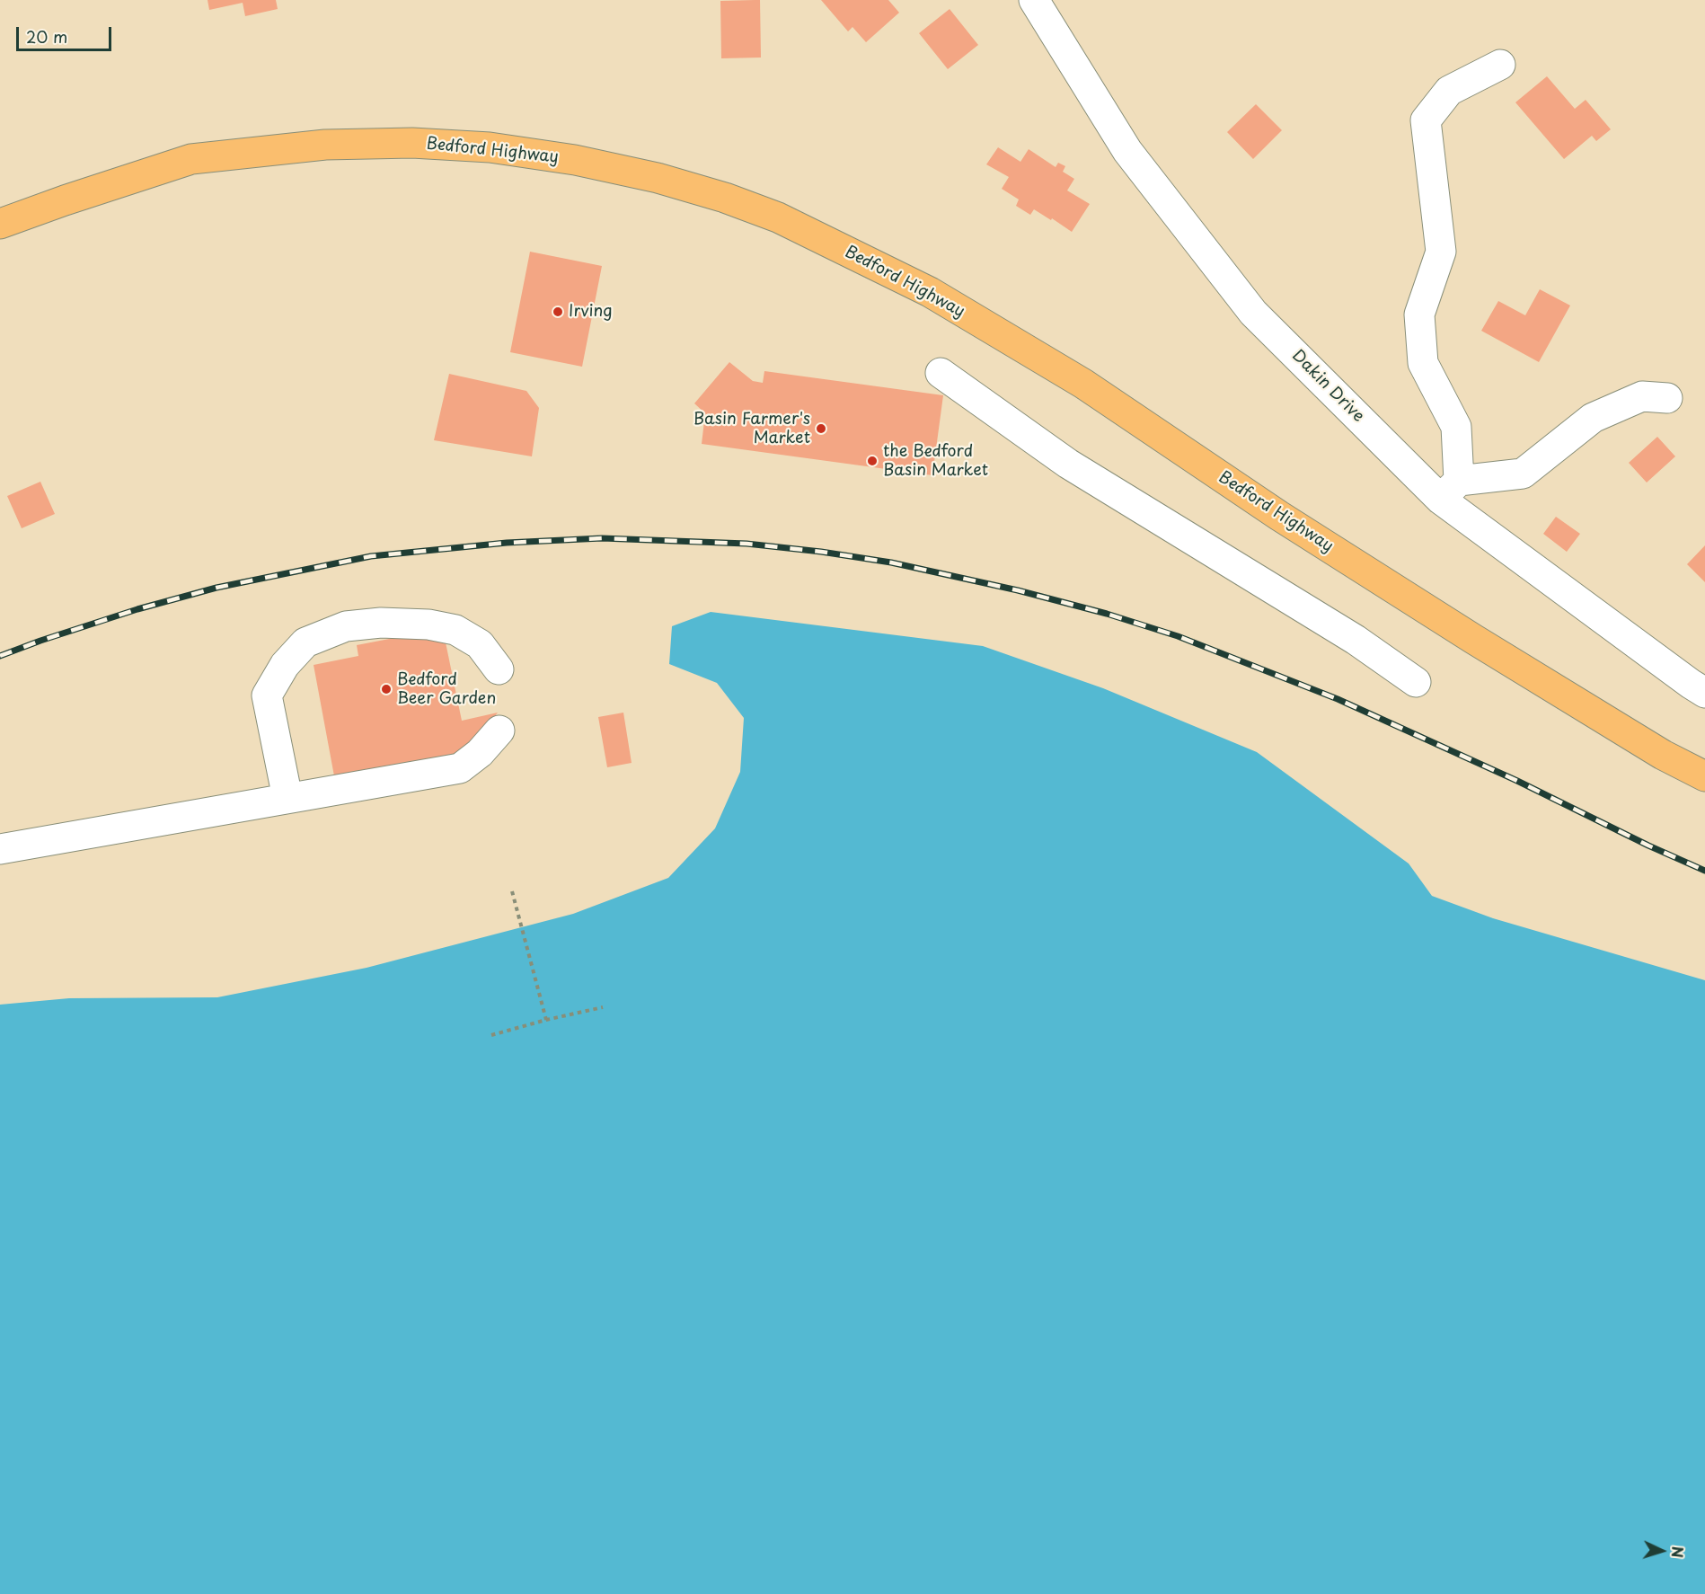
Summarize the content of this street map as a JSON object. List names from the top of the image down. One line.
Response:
{"streets":{"main road":["Bedford Highway"],"street":["Dakin Drive"]},"places":["Irving","Basin Farmer's Market","the Bedford Basin Market","Bedford Beer Garden"],"scale_bar":"20 m","north":"right"}
